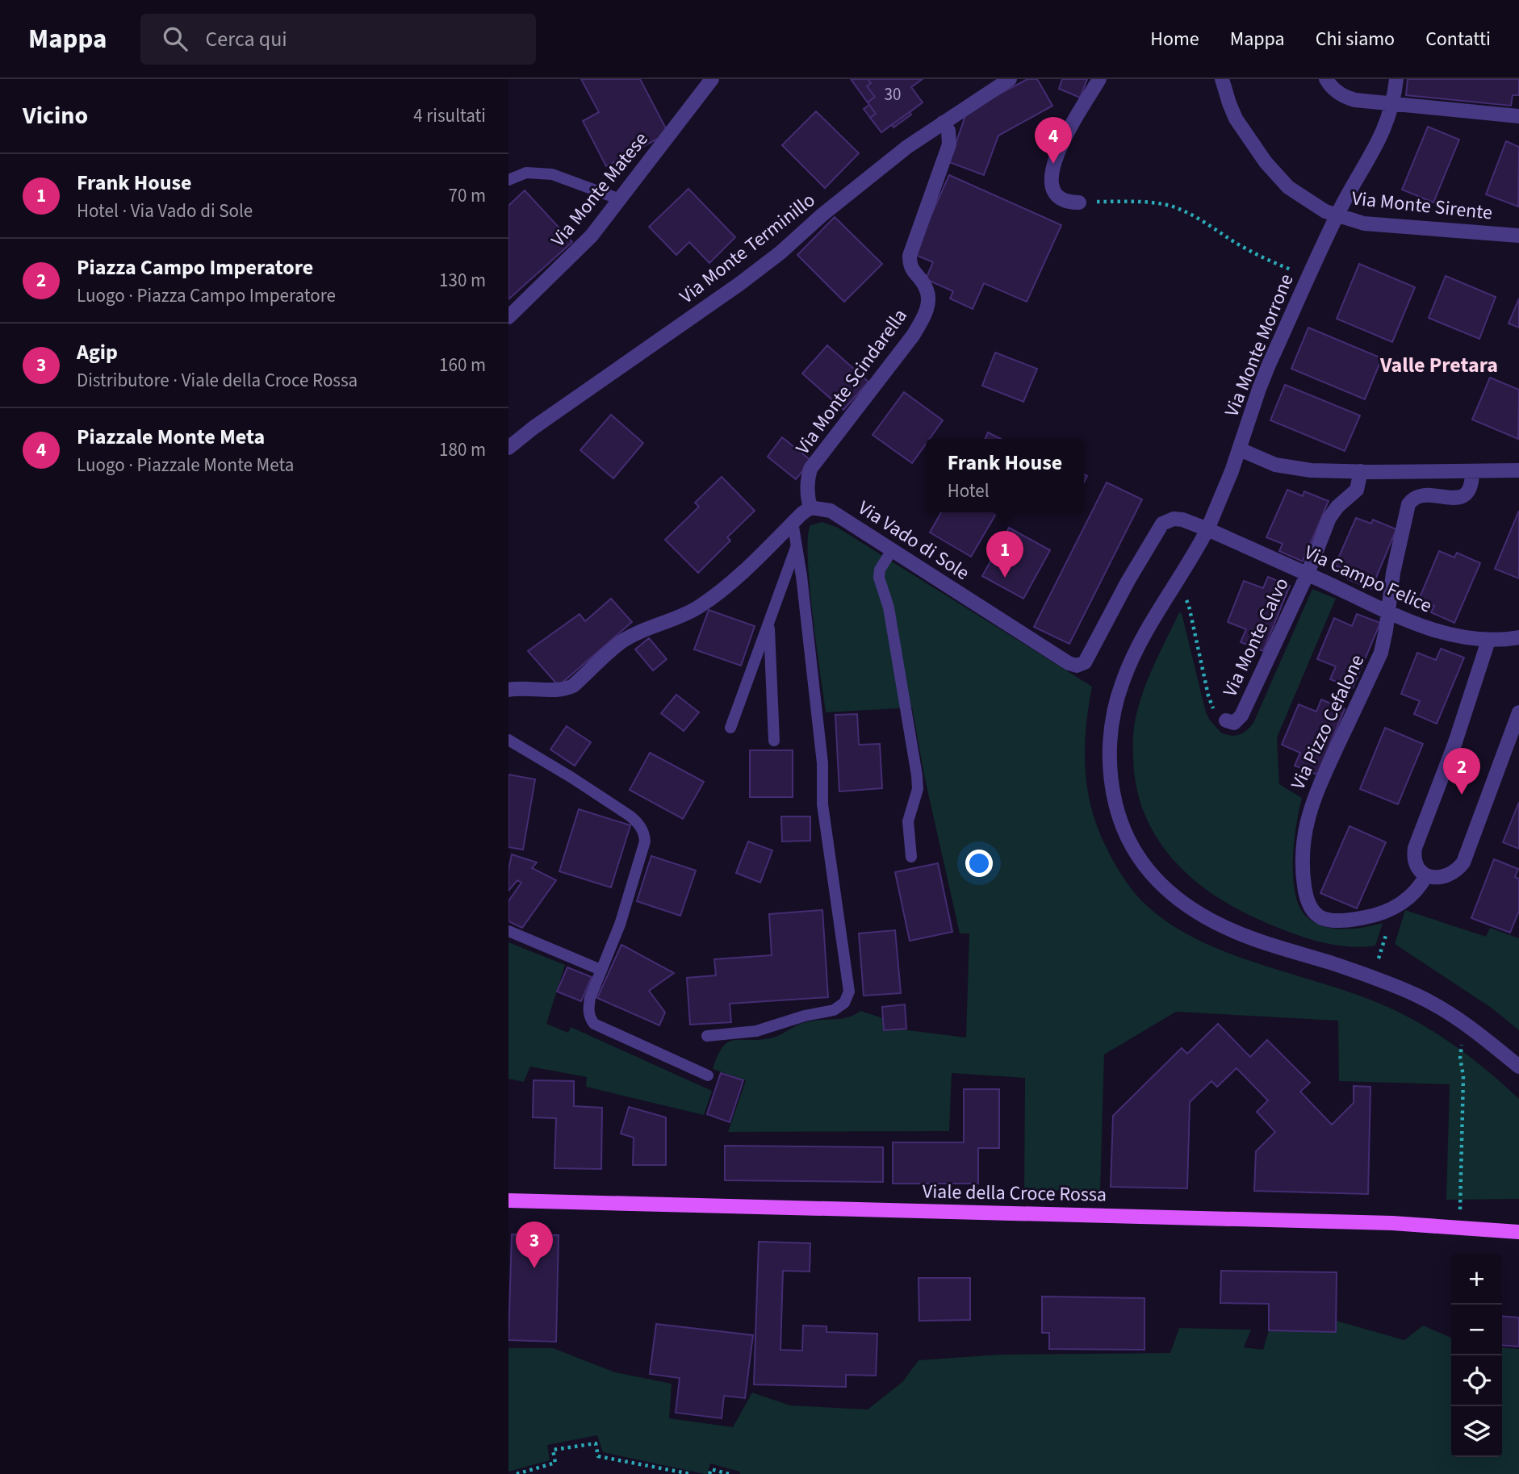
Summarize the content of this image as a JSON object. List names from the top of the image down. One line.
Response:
{"streets":{"main road":["Viale della Croce Rossa"],"street":["Via Monte Matese","Via Monte Sirente","Via Monte Terminillo","Via Monte Morrone","Via Monte Scindarella","Via Vado di Sole","Via Campo Felice","Via Monte Calvo","Via Pizzo Cefalone"]},"crossings":[["Via Monte Sirente","Via Monte Morrone"],["Via Monte Terminillo","Via Monte Scindarella"],["Via Monte Scindarella","Via Vado di Sole"],["Via Vado di Sole","Via Campo Felice"],["Via Campo Felice","Via Monte Calvo"],["Via Campo Felice","Via Pizzo Cefalone"]],"districts":["Valle Pretara"],"house_numbers":["30"],"page":{"header":"Mappa","search":"Cerca qui","nav":["Home","Mappa","Chi siamo","Contatti"],"heading":["Vicino","4 risultati"],"pins":["4","1","2","3"],"list":[{"mark":"1","name":"Frank House","note":"Hotel · Via Vado di Sole","value":"70 m"},{"mark":"2","name":"Piazza Campo Imperatore","note":"Luogo · Piazza Campo Imperatore","value":"130 m"},{"mark":"3","name":"Agip","note":"Distributore · Viale della Croce Rossa","value":"160 m"},{"mark":"4","name":"Piazzale Monte Meta","note":"Luogo · Piazzale Monte Meta","value":"180 m"}],"popup":["Frank House","Hotel"],"map_buttons":["+","−"]}}
